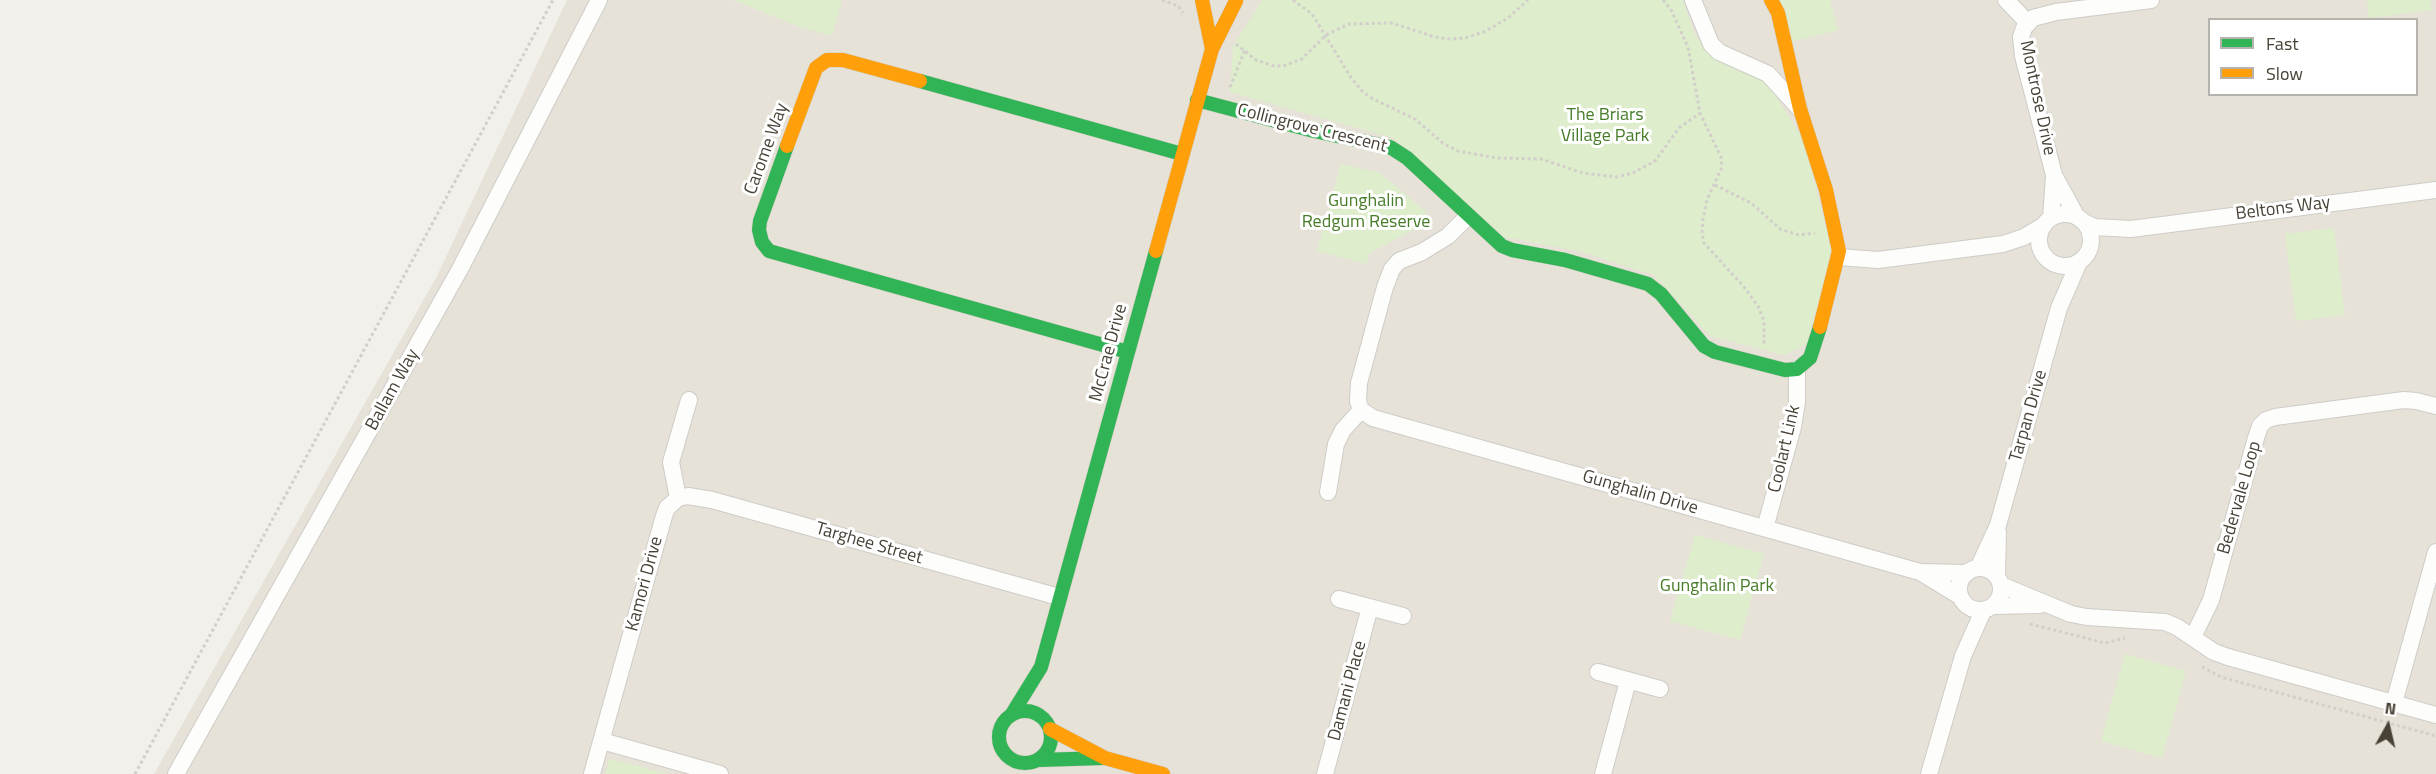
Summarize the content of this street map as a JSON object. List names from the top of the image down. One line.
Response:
{"streets":{"street":["Montrose Drive","Collingrove Crescent","Carome Way","Beltons Way","McCrae Drive","Ballam Way","Tarpan Drive","Coolart Link","Gunghalin Drive","Bedervale Loop","Targhee Street","Kamori Drive","Damani Place"]},"crossings":[["Montrose Drive","Beltons Way"],["Montrose Drive","Tarpan Drive"],["Collingrove Crescent","McCrae Drive"],["Collingrove Crescent","Coolart Link"],["Carome Way","McCrae Drive"],["Beltons Way","Tarpan Drive"],["McCrae Drive","Targhee Street"],["Tarpan Drive","Gunghalin Drive"],["Coolart Link","Gunghalin Drive"],["Targhee Street","Kamori Drive"]],"parks":["The Briars Village Park","Gunghalin Redgum Reserve","Gunghalin Park"],"legend":["Fast","Slow"],"north":"top"}
